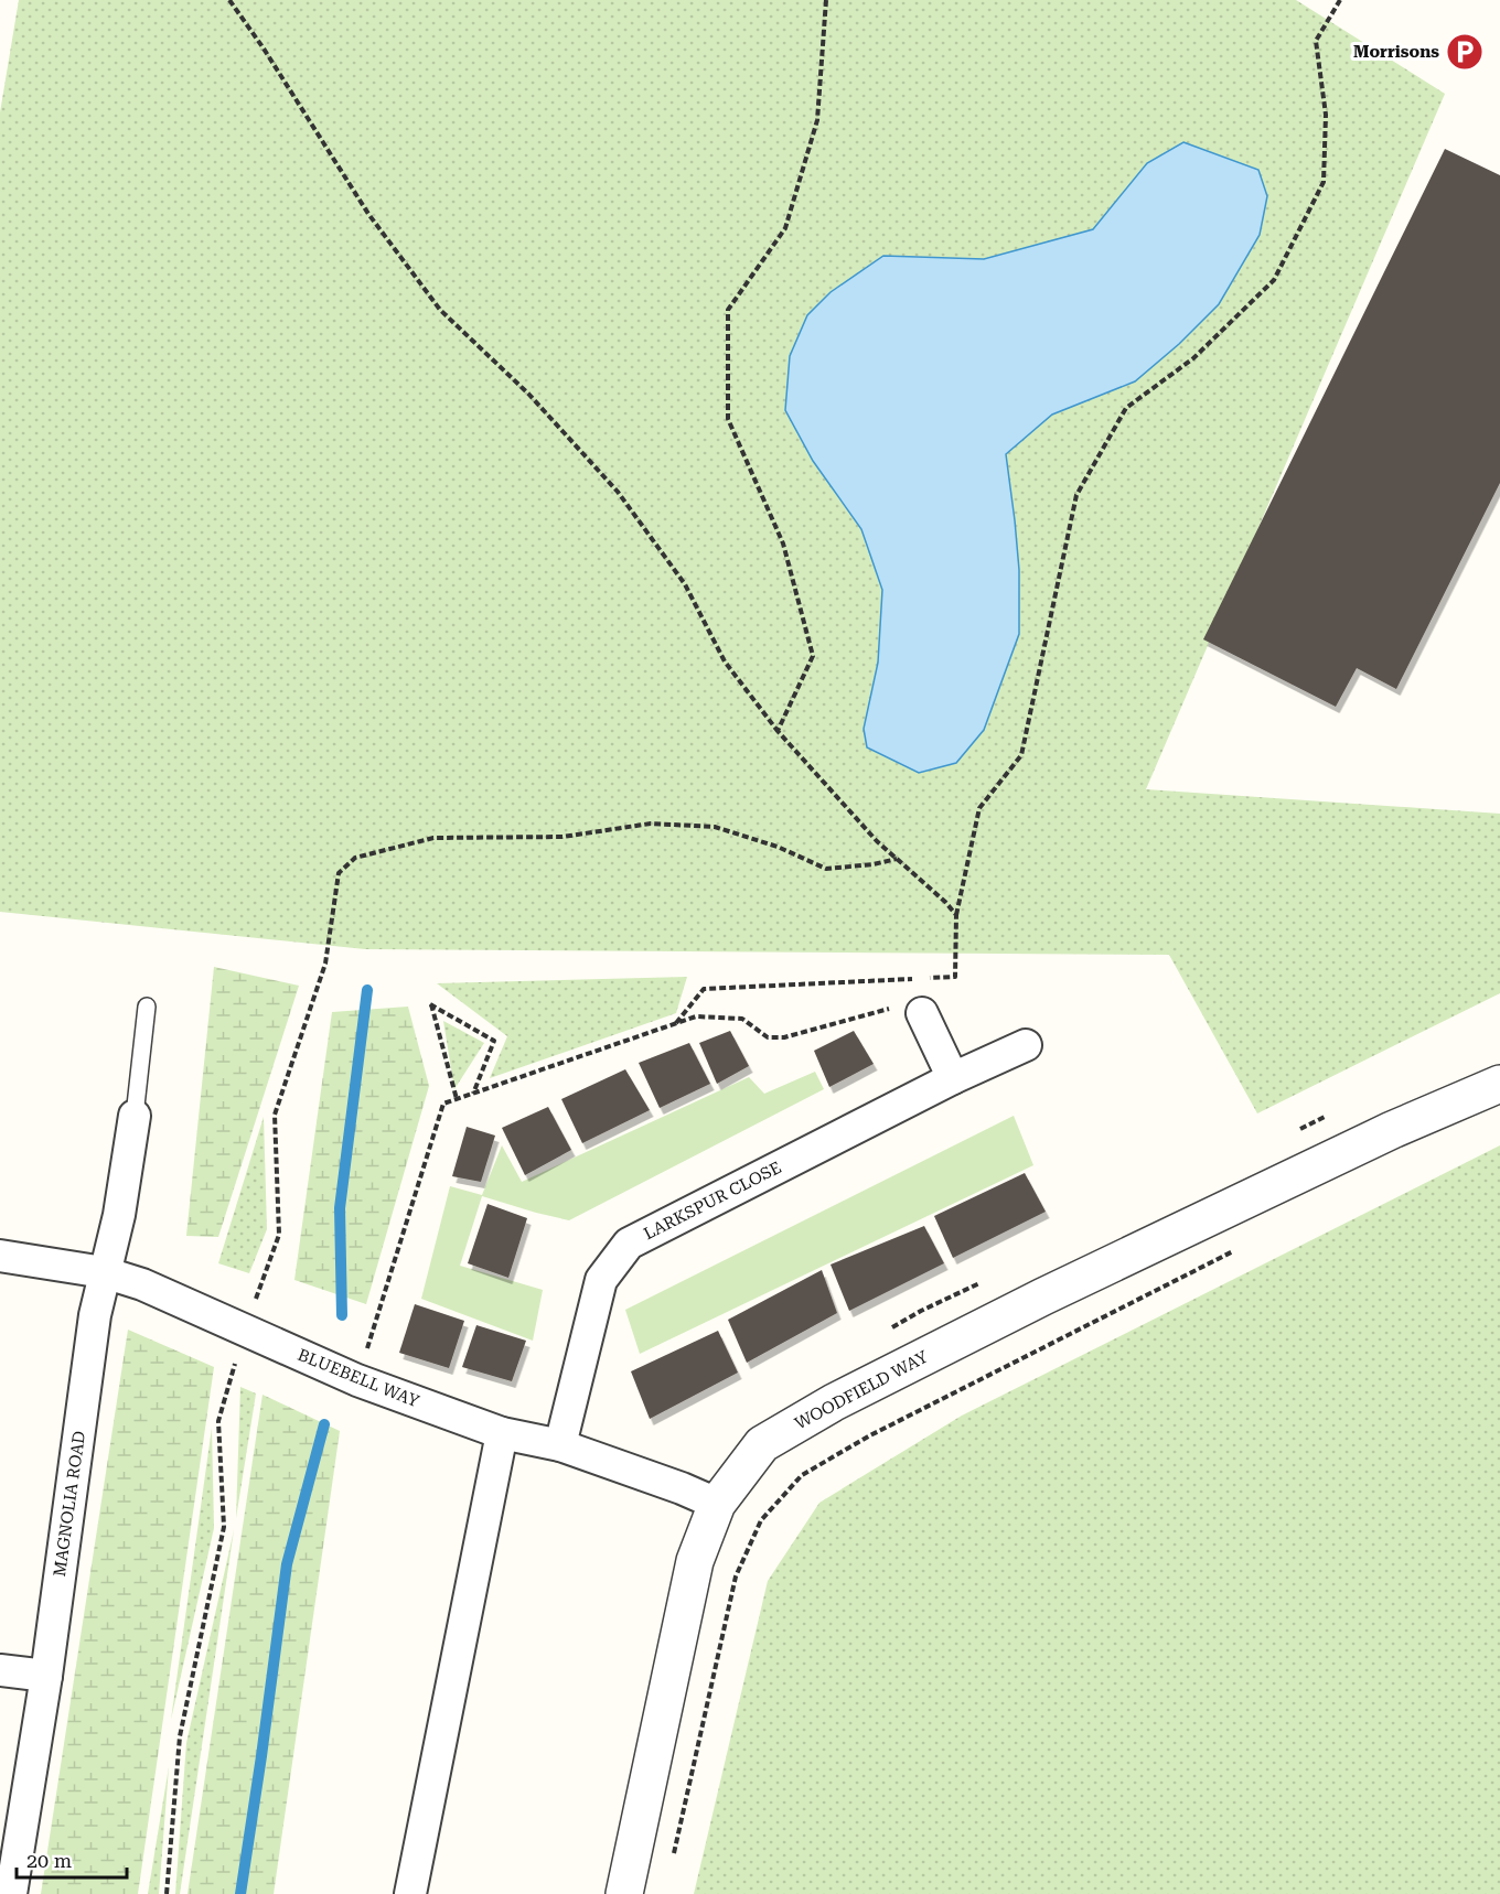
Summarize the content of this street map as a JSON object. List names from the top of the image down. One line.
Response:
{"streets":{"street":["LARKSPUR CLOSE","BLUEBELL WAY","WOODFIELD WAY","MAGNOLIA ROAD"]},"crossings":[["LARKSPUR CLOSE","BLUEBELL WAY"],["BLUEBELL WAY","WOODFIELD WAY"],["BLUEBELL WAY","MAGNOLIA ROAD"]],"places":{"parking":["Morrisons"]},"scale_bar":"20 m"}
